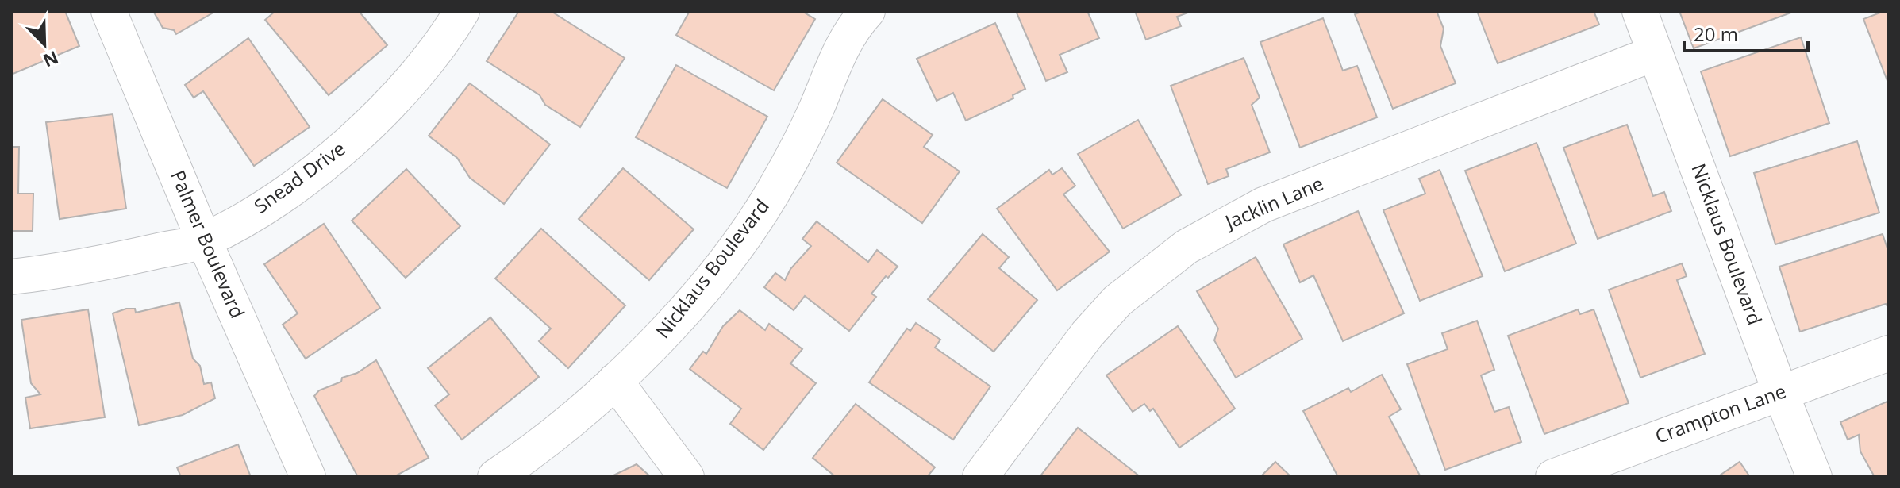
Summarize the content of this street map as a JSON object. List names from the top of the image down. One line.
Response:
{"streets":{"street":["Snead Drive","Jacklin Lane","Palmer Boulevard","Nicklaus Boulevard","Crampton Lane"]},"crossings":[["Snead Drive","Palmer Boulevard"],["Jacklin Lane","Nicklaus Boulevard"],["Nicklaus Boulevard","Crampton Lane"]],"scale_bar":"20 m","north":"bottom right"}
